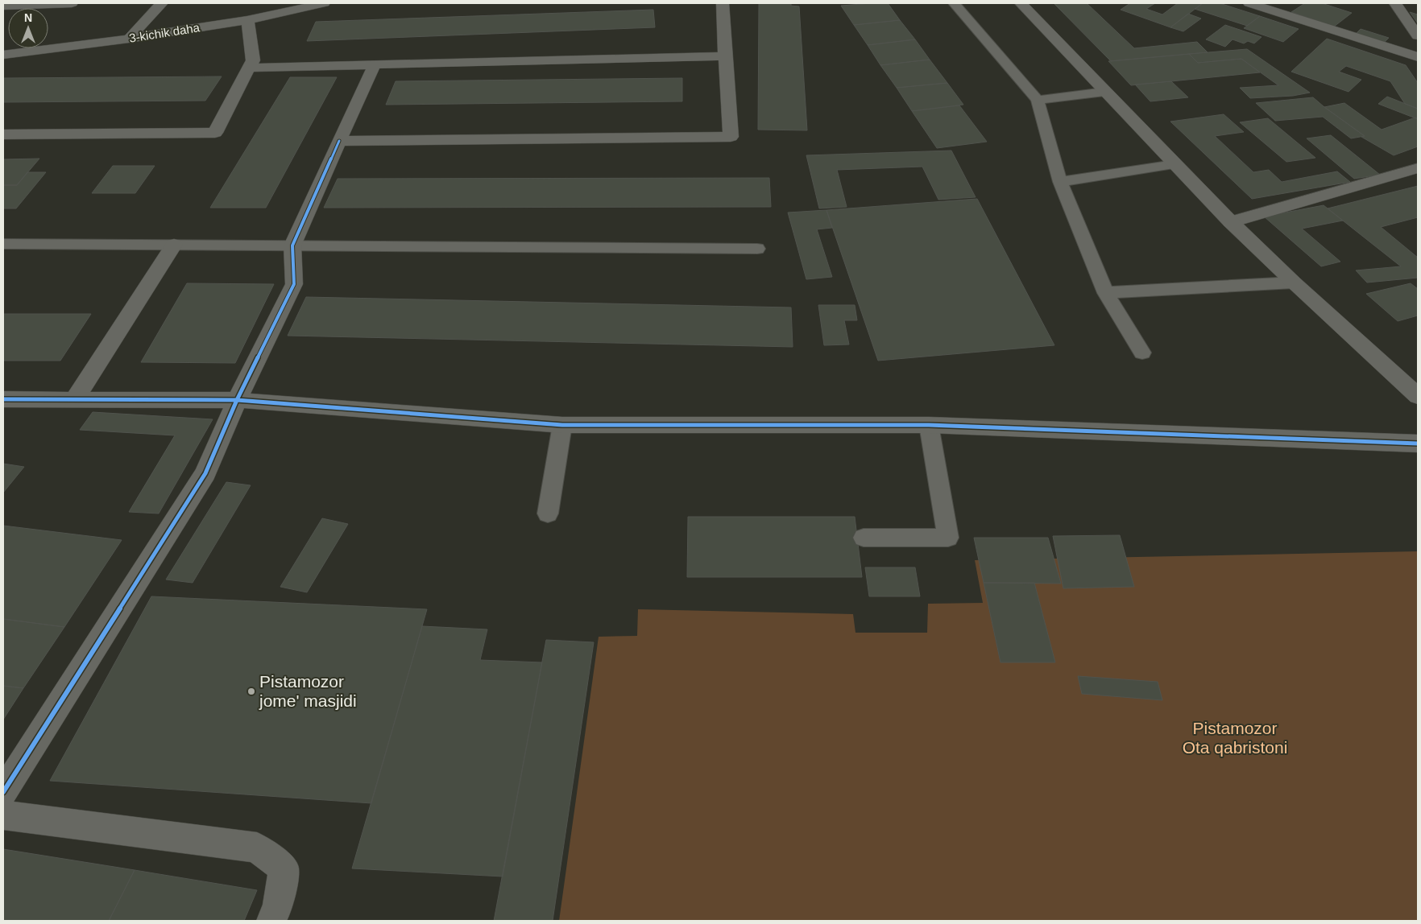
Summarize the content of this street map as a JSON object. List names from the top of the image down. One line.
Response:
{"streets":{"street":["3-kichik daha"]},"parks":["Pistamozor Ota qabristoni"],"places":["Pistamozor jome' masjidi"],"north":"top"}
